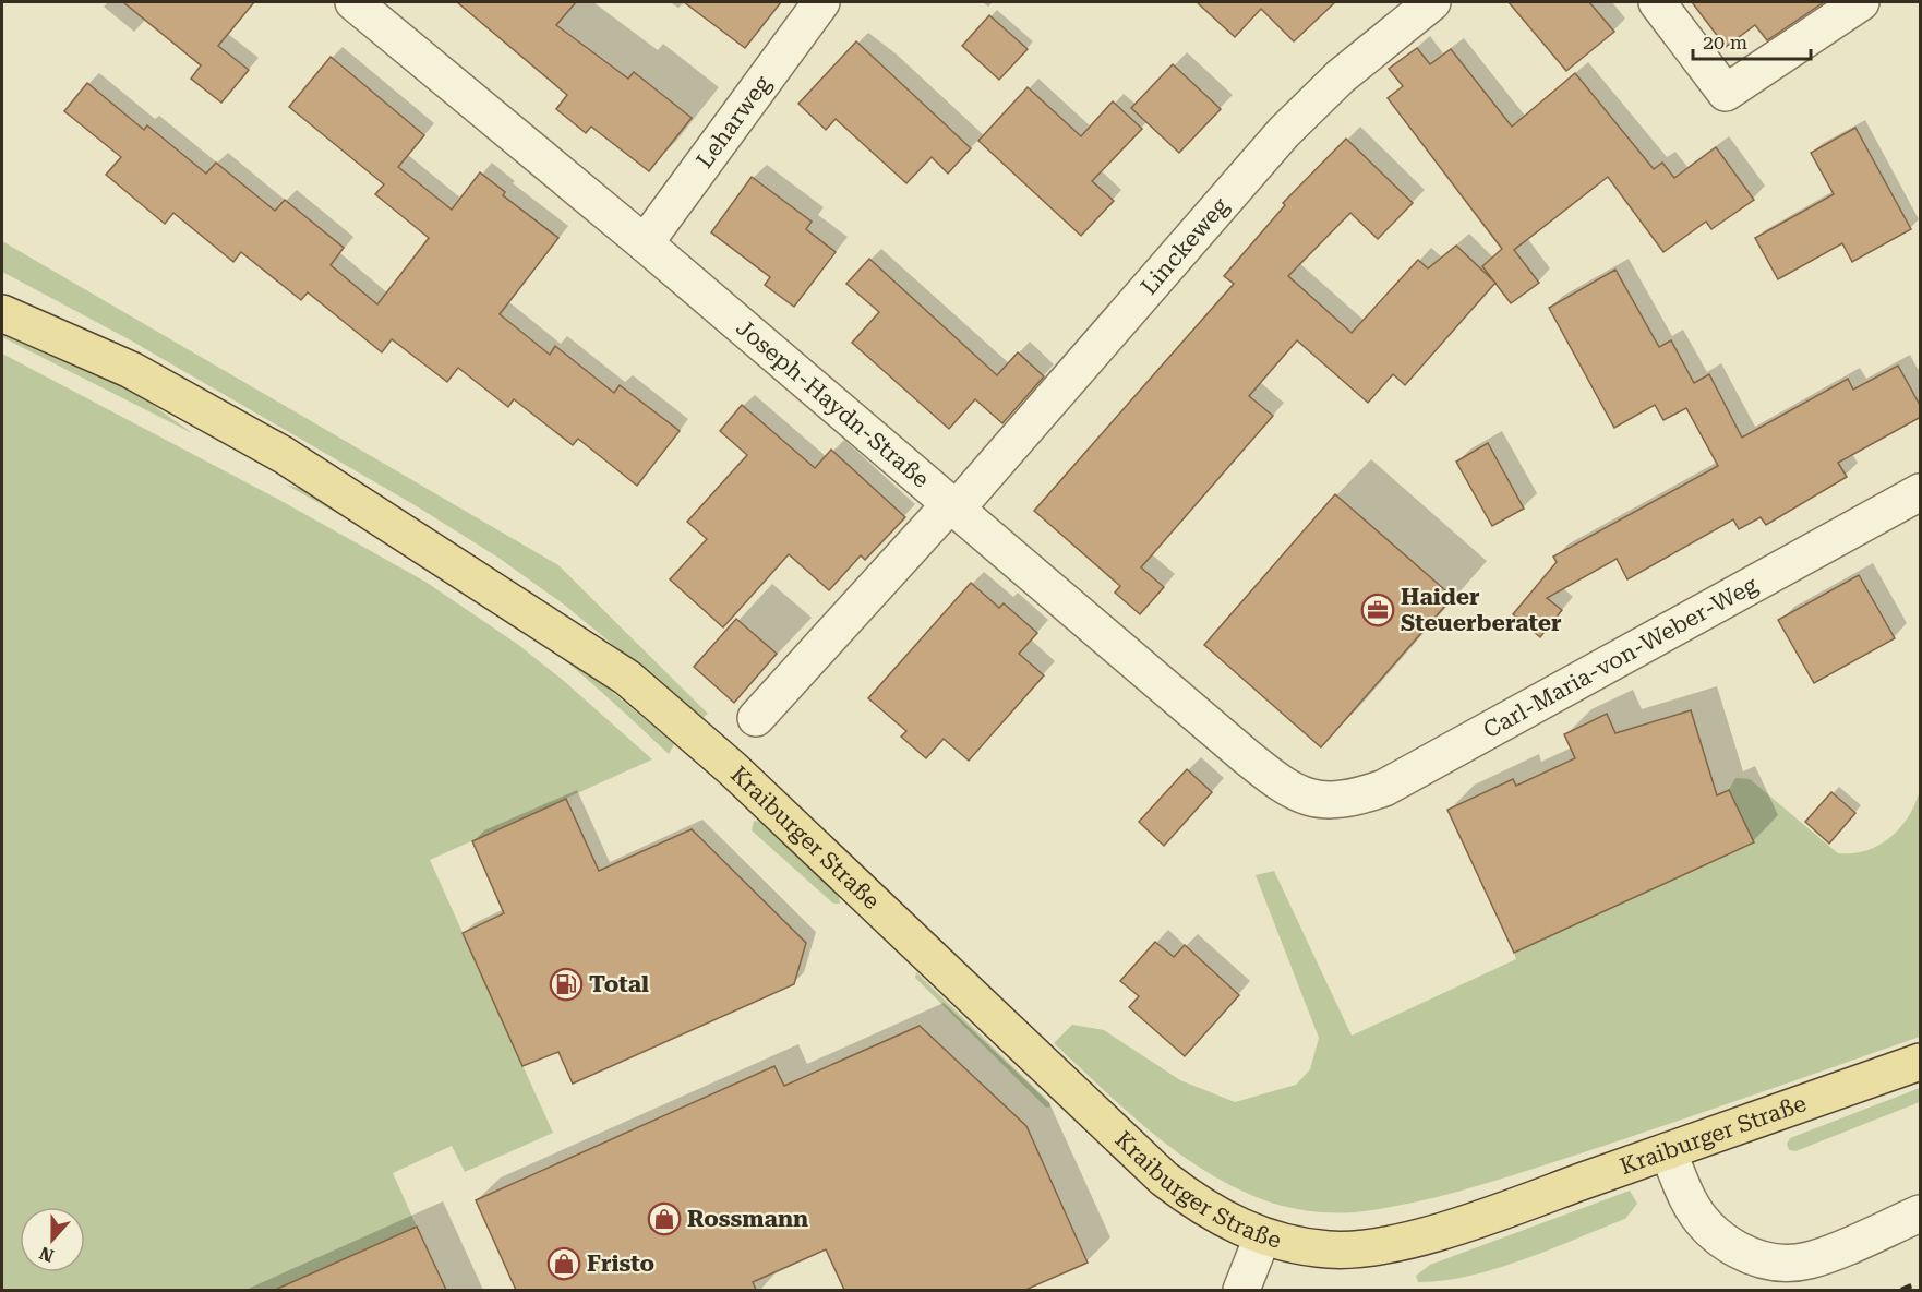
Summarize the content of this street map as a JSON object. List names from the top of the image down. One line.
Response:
{"streets":{"main road":["Kraiburger Straße"],"street":["Leharweg","Linckeweg","Joseph-Haydn-Straße","Carl-Maria-von-Weber-Weg"]},"crossings":[["Leharweg","Joseph-Haydn-Straße"],["Linckeweg","Joseph-Haydn-Straße"],["Joseph-Haydn-Straße","Carl-Maria-von-Weber-Weg"]],"places":{"office":["Haider Steuerberater"],"fuel station":["Total"],"shop":["Rossmann","Fristo"]},"scale_bar":"20 m","north":"bottom"}
